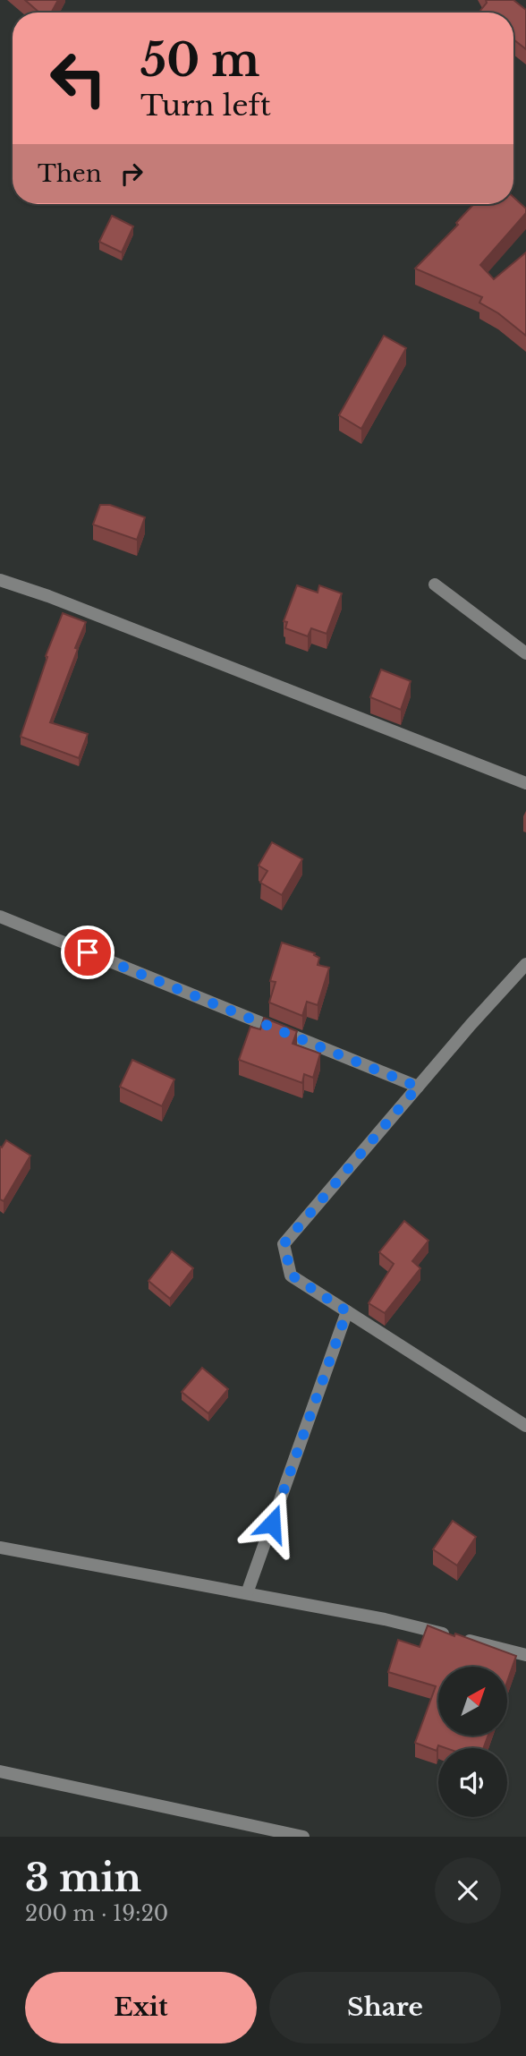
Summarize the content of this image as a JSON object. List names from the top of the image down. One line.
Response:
{"north":"top right","page":{"turn":["50 m","Turn left"],"then":"Then","heading":["3 min","200 m · 19:20"],"buttons":["Exit","Share"]}}
